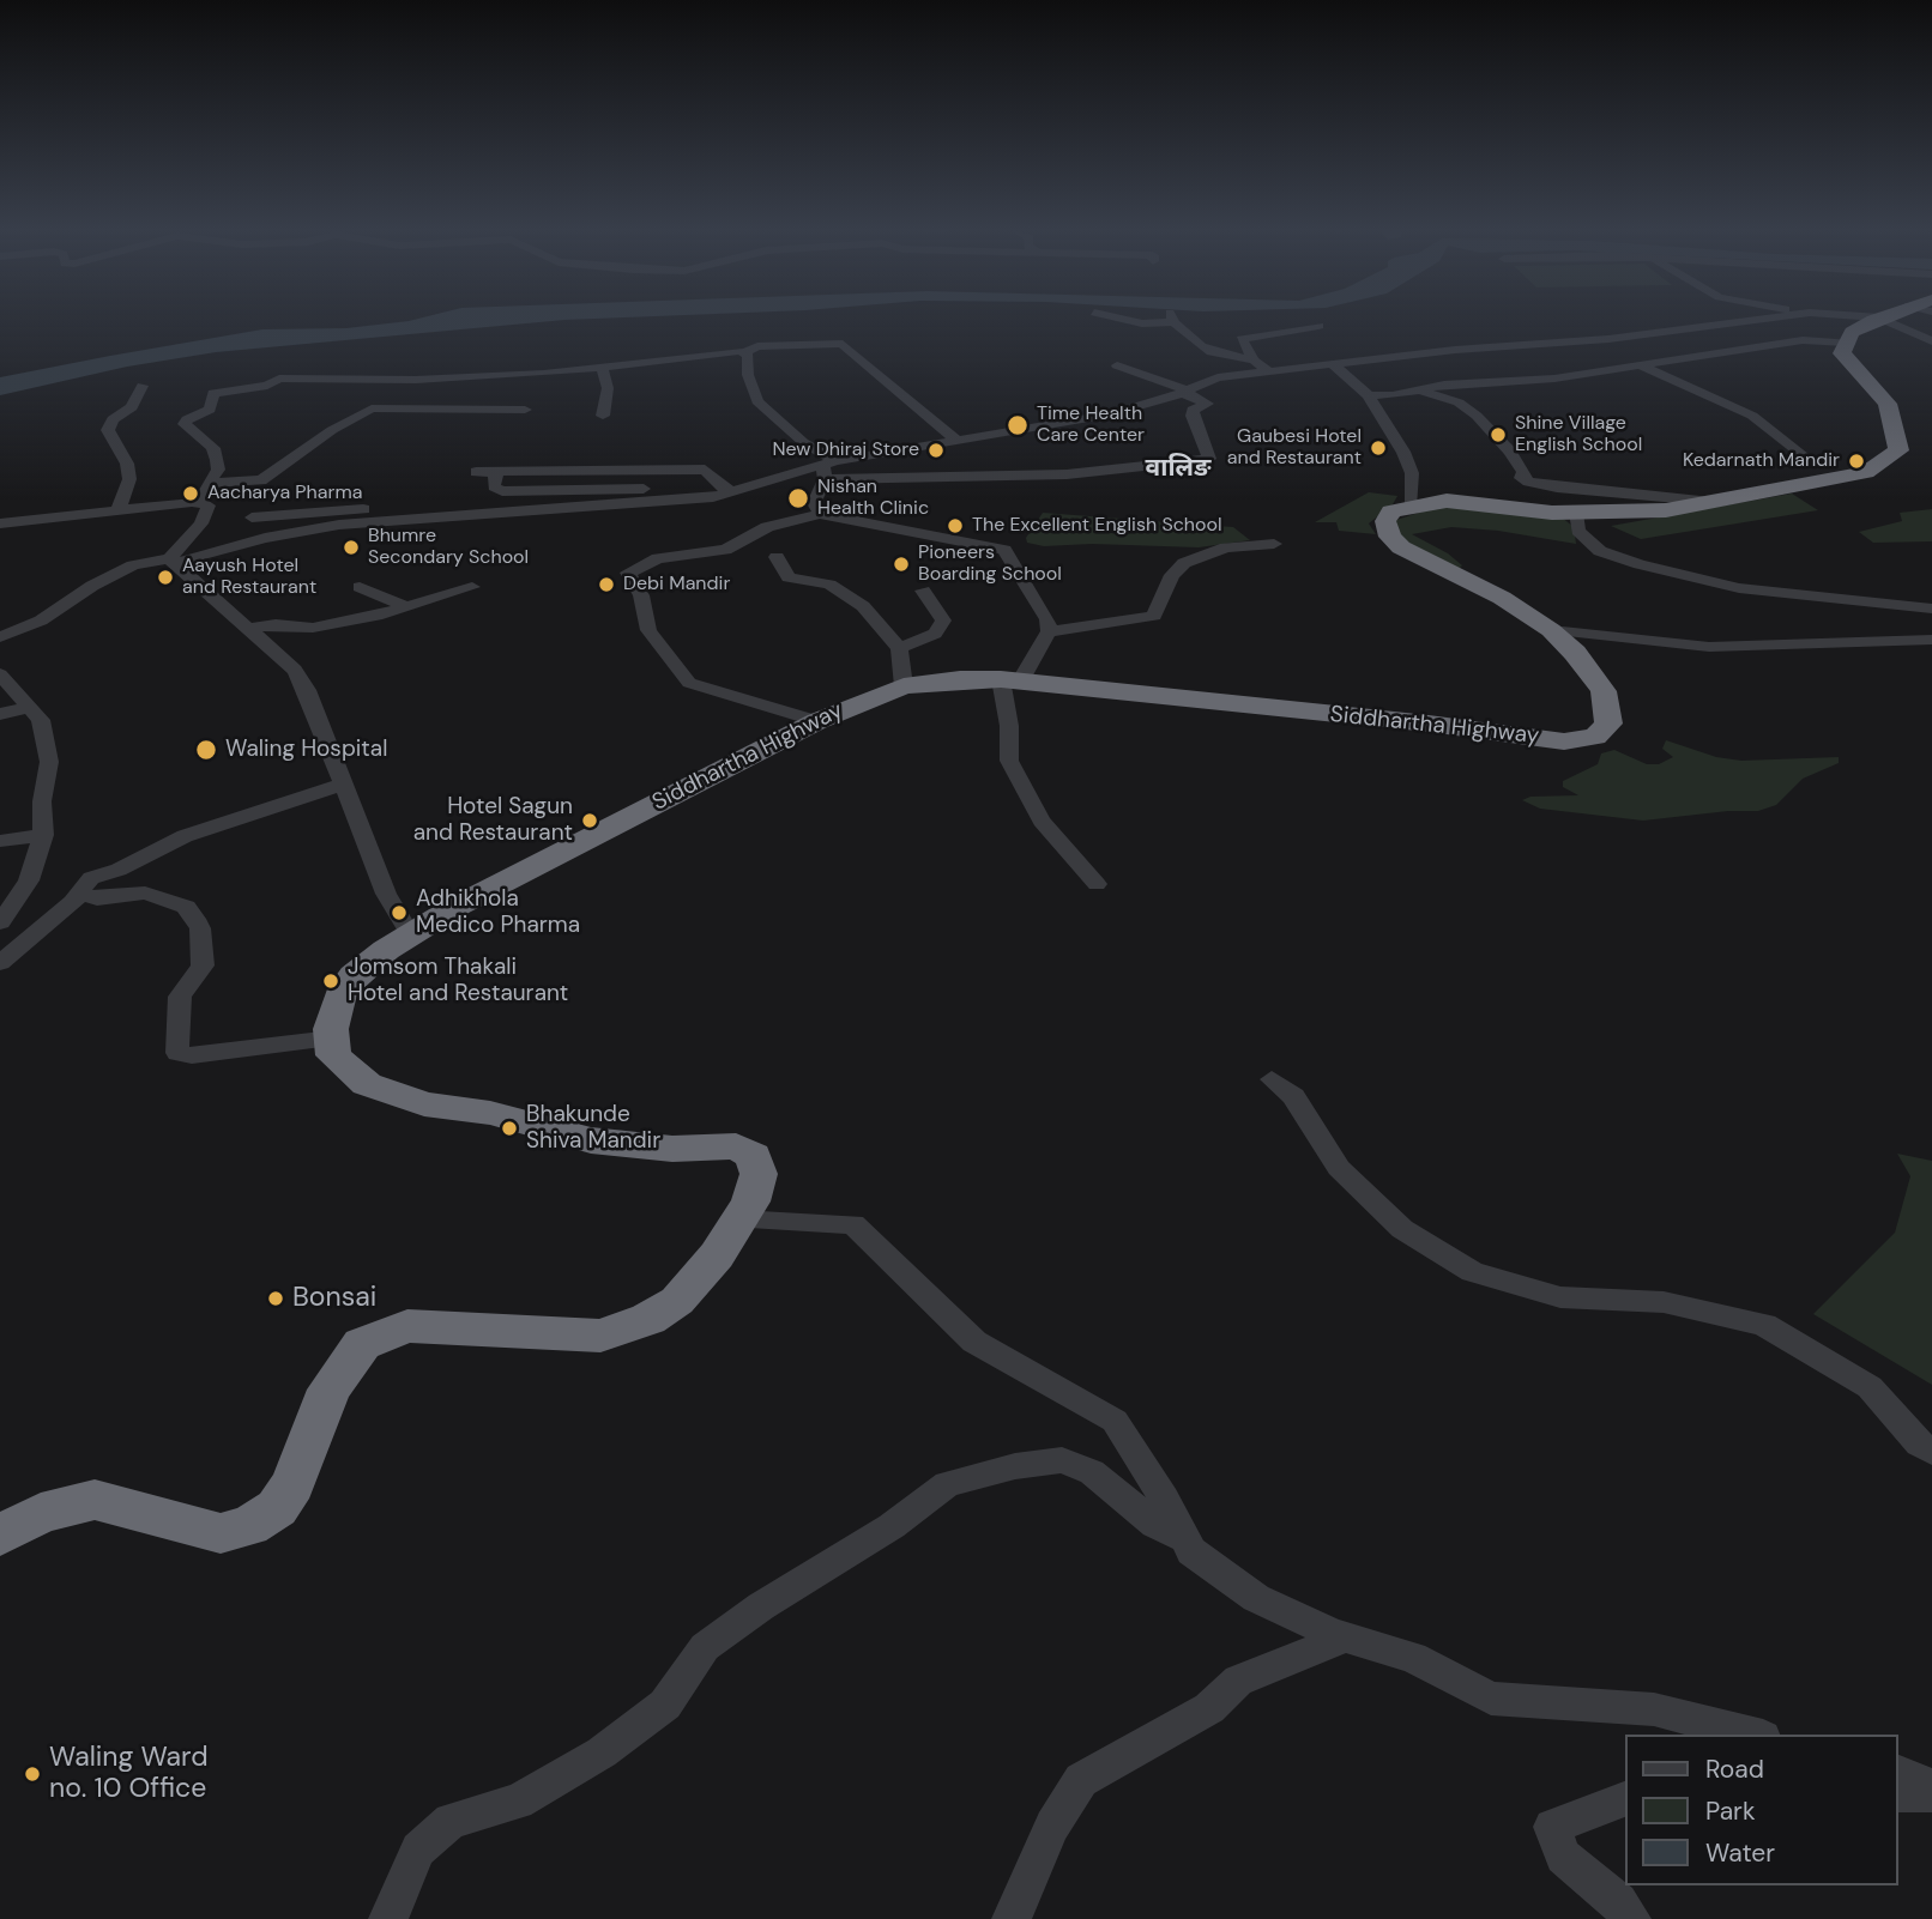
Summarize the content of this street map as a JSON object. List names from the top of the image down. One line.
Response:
{"streets":{"highway":["Siddhartha Highway"]},"districts":["वालिङ"],"places":["Time Health Care Center","Shine Village English School","Gaubesi Hotel and Restaurant","New Dhiraj Store","Kedarnath Mandir","Aacharya Pharma","Nishan Health Clinic","The Excellent English School","Bhumre Secondary School","Pioneers Boarding School","Aayush Hotel and Restaurant","Debi Mandir","Waling Hospital","Hotel Sagun and Restaurant","Adhikhola Medico Pharma","Jomsom Thakali Hotel and Restaurant","Bhakunde Shiva Mandir","Bonsai","Waling Ward no. 10 Office"],"legend":["Road","Park","Water"]}
